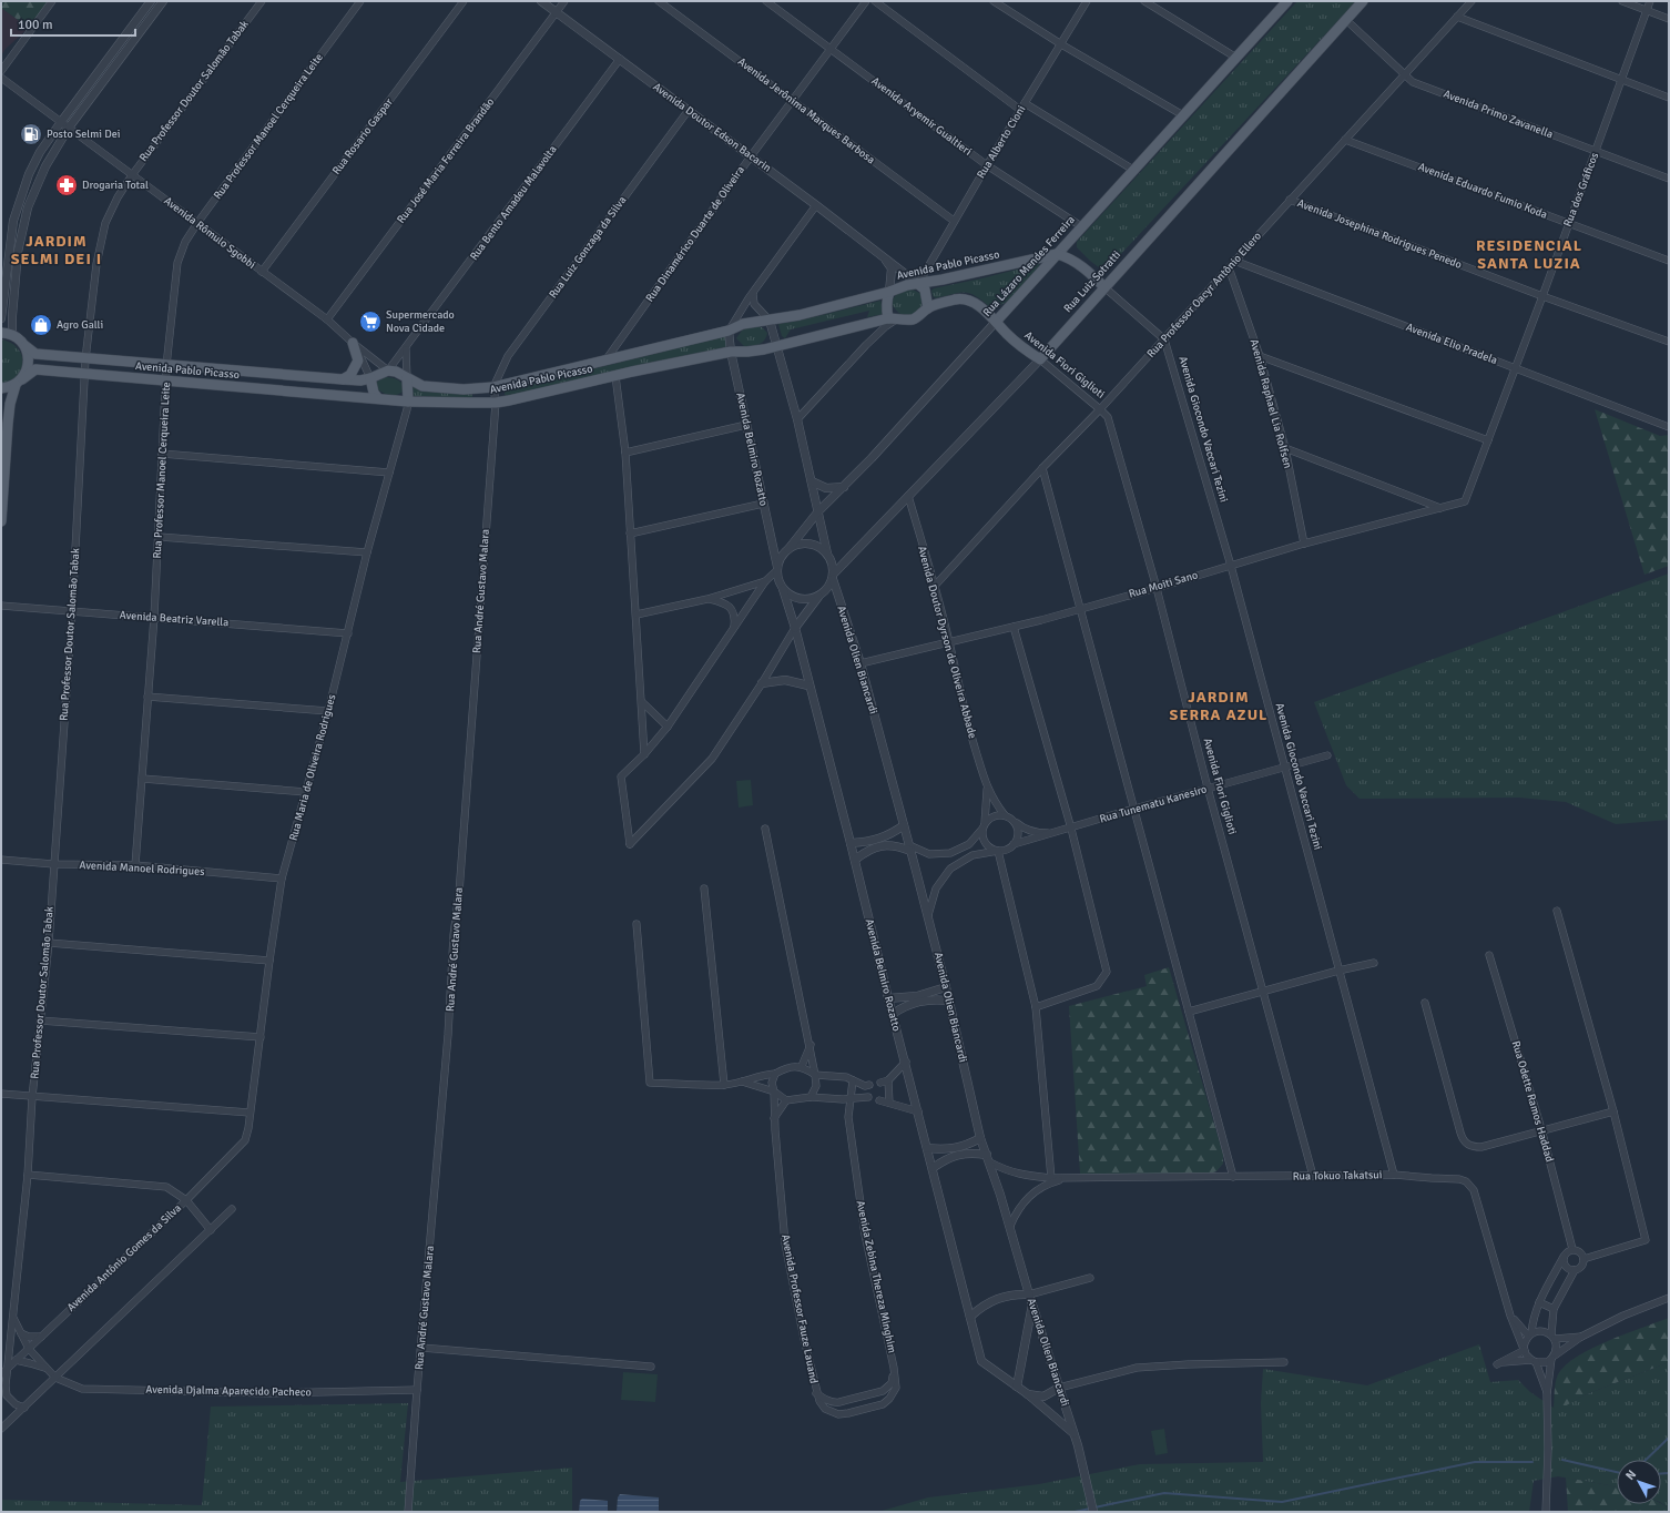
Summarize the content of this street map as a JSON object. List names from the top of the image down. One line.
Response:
{"streets":{"main road":["Avenida Pablo Picasso","Rua Lázaro Mendes Ferreira","Rua Luiz Sotratti","Avenida Fiori Giglioti"],"street":["Rua Professor Doutor Salomão Tabak","Avenida Jerônima Marques Barbosa","Avenida Primo Zavanella","Avenida Aryemir Gualtieri","Rua Professor Manoel Cerqueira Leite","Avenida Doutor Edson Bacarin","Rua Rosario Gaspar","Rua Alberto Cioni","Rua José Maria Ferreira Brandão","Rua dos Gráficos","Avenida Eduardo Fumio Koda","Rua Bento Amadeu Malavolta","Avenida Rômulo Sgobbi","Rua Dinamérico Duarte de Oliveira","Avenida Josephina Rodrigues Penedo","Rua Luiz Gonzaga da Silva","Rua Professor Oacyr Antônio Ellero","Avenida Elio Pradela","Avenida Raphael Lia Rolfsen","Avenida Giocondo Vaccari Tezini","Avenida Belmiro Rozatto","Rua Moiti Sano","Rua André Gustavo Malara","Avenida Beatriz Varella","Avenida Doutor Dyrson de Oliveira Abbade","Avenida Olien Biancardi","Rua Maria de Oliveira Rodrigues","Rua Tunematu Kanesiro","Avenida Manoel Rodrigues","Rua Odette Ramos Haddad","Rua Tokuo Takatsui","Avenida Antônio Gomes da Silva","Avenida Zebina Thereza Minghim","Avenida Professor Fauze Lauand","Avenida Djalma Aparecido Pacheco"]},"crossings":[["Rua Professor Doutor Salomão Tabak","Avenida Rômulo Sgobbi"],["Rua Professor Doutor Salomão Tabak","Avenida Pablo Picasso"],["Rua Professor Doutor Salomão Tabak","Avenida Beatriz Varella"],["Rua Professor Doutor Salomão Tabak","Avenida Manoel Rodrigues"],["Rua Professor Doutor Salomão Tabak","Avenida Antônio Gomes da Silva"],["Avenida Jerônima Marques Barbosa","Rua Alberto Cioni"],["Avenida Jerônima Marques Barbosa","Rua Dinamérico Duarte de Oliveira"],["Avenida Primo Zavanella","Rua dos Gráficos"],["Avenida Primo Zavanella","Rua Luiz Sotratti"],["Avenida Primo Zavanella","Rua Professor Oacyr Antônio Ellero"],["Avenida Aryemir Gualtieri","Rua Alberto Cioni"],["Avenida Aryemir Gualtieri","Rua Dinamérico Duarte de Oliveira"],["Avenida Aryemir Gualtieri","Rua Lázaro Mendes Ferreira"],["Rua Professor Manoel Cerqueira Leite","Avenida Rômulo Sgobbi"],["Rua Professor Manoel Cerqueira Leite","Avenida Pablo Picasso"],["Rua Professor Manoel Cerqueira Leite","Avenida Beatriz Varella"],["Rua Professor Manoel Cerqueira Leite","Avenida Manoel Rodrigues"],["Avenida Doutor Edson Bacarin","Rua Alberto Cioni"],["Avenida Doutor Edson Bacarin","Rua José Maria Ferreira Brandão"],["Avenida Doutor Edson Bacarin","Rua Bento Amadeu Malavolta"],["Avenida Doutor Edson Bacarin","Rua Dinamérico Duarte de Oliveira"],["Avenida Doutor Edson Bacarin","Rua Luiz Gonzaga da Silva"],["Avenida Doutor Edson Bacarin","Avenida Pablo Picasso"],["Rua Rosario Gaspar","Avenida Rômulo Sgobbi"],["Rua Alberto Cioni","Avenida Pablo Picasso"],["Rua José Maria Ferreira Brandão","Avenida Rômulo Sgobbi"],["Rua dos Gráficos","Avenida Eduardo Fumio Koda"],["Rua dos Gráficos","Avenida Josephina Rodrigues Penedo"],["Rua dos Gráficos","Avenida Elio Pradela"],["Rua dos Gráficos","Rua Moiti Sano"],["Avenida Eduardo Fumio Koda","Rua Professor Oacyr Antônio Ellero"],["Rua Bento Amadeu Malavolta","Avenida Rômulo Sgobbi"],["Rua Bento Amadeu Malavolta","Avenida Pablo Picasso"],["Avenida Rômulo Sgobbi","Avenida Pablo Picasso"],["Rua Dinamérico Duarte de Oliveira","Avenida Pablo Picasso"],["Avenida Josephina Rodrigues Penedo","Rua Professor Oacyr Antônio Ellero"],["Rua Luiz Gonzaga da Silva","Avenida Pablo Picasso"],["Rua Luiz Gonzaga da Silva","Rua André Gustavo Malara"],["Avenida Pablo Picasso","Rua Lázaro Mendes Ferreira"],["Avenida Pablo Picasso","Avenida Fiori Giglioti"],["Avenida Pablo Picasso","Avenida Belmiro Rozatto"],["Avenida Pablo Picasso","Rua André Gustavo Malara"],["Avenida Pablo Picasso","Rua Maria de Oliveira Rodrigues"],["Rua Lázaro Mendes Ferreira","Rua Luiz Sotratti"],["Rua Lázaro Mendes Ferreira","Avenida Fiori Giglioti"],["Rua Lázaro Mendes Ferreira","Avenida Belmiro Rozatto"],["Rua Lázaro Mendes Ferreira","Avenida Olien Biancardi"],["Rua Luiz Sotratti","Avenida Fiori Giglioti"],["Rua Luiz Sotratti","Avenida Belmiro Rozatto"],["Rua Luiz Sotratti","Avenida Doutor Dyrson de Oliveira Abbade"],["Rua Luiz Sotratti","Avenida Olien Biancardi"],["Rua Professor Oacyr Antônio Ellero","Avenida Elio Pradela"],["Rua Professor Oacyr Antônio Ellero","Avenida Fiori Giglioti"],["Rua Professor Oacyr Antônio Ellero","Avenida Raphael Lia Rolfsen"],["Rua Professor Oacyr Antônio Ellero","Avenida Giocondo Vaccari Tezini"],["Rua Professor Oacyr Antônio Ellero","Avenida Doutor Dyrson de Oliveira Abbade"],["Avenida Fiori Giglioti","Rua Moiti Sano"],["Avenida Fiori Giglioti","Rua Tunematu Kanesiro"],["Avenida Fiori Giglioti","Rua Tokuo Takatsui"],["Avenida Raphael Lia Rolfsen","Rua Moiti Sano"],["Avenida Giocondo Vaccari Tezini","Rua Moiti Sano"],["Avenida Giocondo Vaccari Tezini","Rua Tunematu Kanesiro"],["Avenida Giocondo Vaccari Tezini","Rua Tokuo Takatsui"],["Avenida Belmiro Rozatto","Avenida Olien Biancardi"],["Rua Moiti Sano","Avenida Doutor Dyrson de Oliveira Abbade"],["Rua Moiti Sano","Avenida Olien Biancardi"],["Rua André Gustavo Malara","Avenida Djalma Aparecido Pacheco"],["Avenida Beatriz Varella","Rua Maria de Oliveira Rodrigues"],["Avenida Doutor Dyrson de Oliveira Abbade","Rua Tunematu Kanesiro"],["Avenida Olien Biancardi","Rua Tokuo Takatsui"],["Rua Maria de Oliveira Rodrigues","Avenida Manoel Rodrigues"],["Rua Maria de Oliveira Rodrigues","Avenida Antônio Gomes da Silva"],["Avenida Antônio Gomes da Silva","Avenida Djalma Aparecido Pacheco"],["Avenida Zebina Thereza Minghim","Avenida Professor Fauze Lauand"]],"districts":["JARDIM SELMI DEI I","RESIDENCIAL SANTA LUZIA","JARDIM SERRA AZUL"],"places":{"fuel station":["Posto Selmi Dei"],"pharmacy":["Drogaria Total"],"supermarket":["Supermercado Nova Cidade"],"shop":["Agro Galli"]},"scale_bar":"100 m","north":"top left"}
